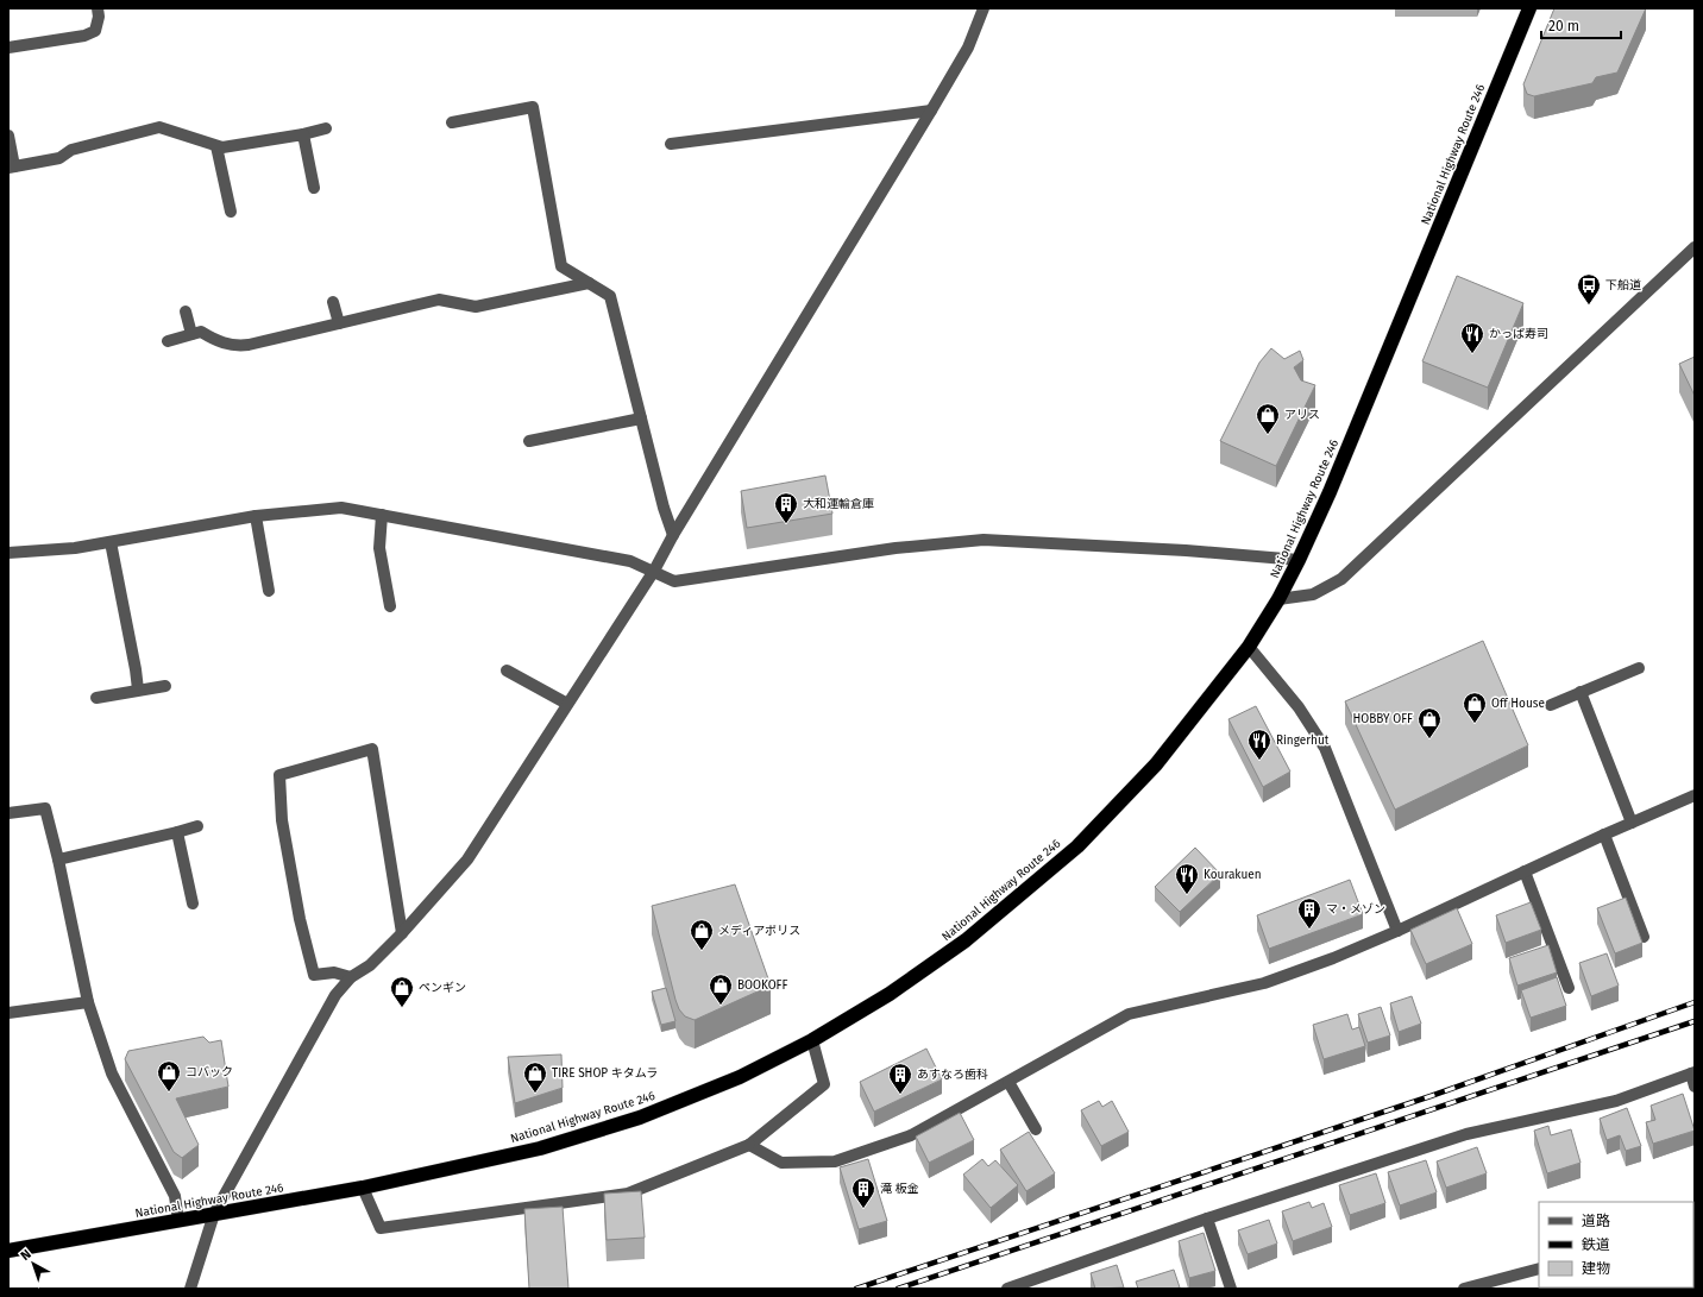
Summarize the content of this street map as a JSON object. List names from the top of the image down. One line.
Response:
{"streets":{"highway":["National Highway Route 246"]},"places":{"bus stop":["下船道"],"restaurant":["かっぱ寿司","Ringerhut","Kourakuen"],"shop":["アリス","Off House","HOBBY OFF","メディアポリス","BOOKOFF","ペンギン","コバック","TIRE SHOP キタムラ"],"building":["大和運輸倉庫","マ・メゾン","あすなろ歯科","滝 板金"]},"legend":["道路","鉄道","建物"],"scale_bar":"20 m","north":"top left"}
